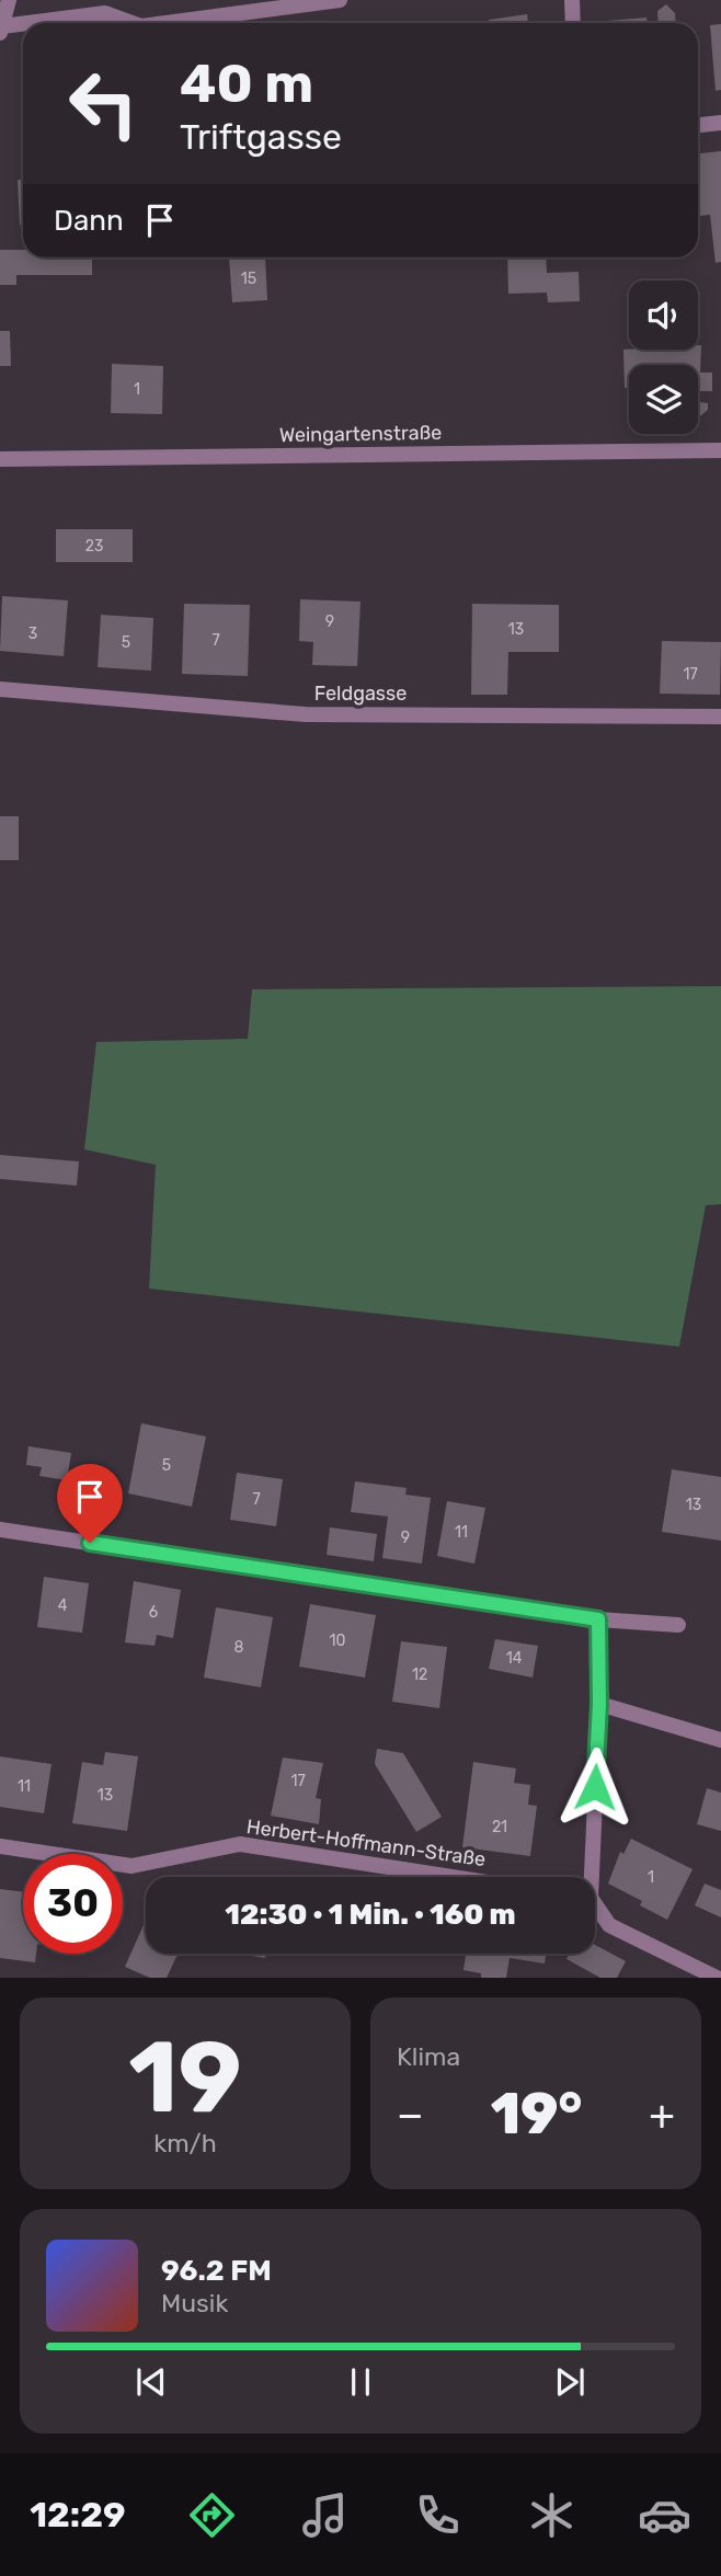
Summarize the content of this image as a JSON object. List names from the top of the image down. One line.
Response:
{"streets":{"street":["Weingartenstraße","Feldgasse","Herbert-Hoffmann-Straße"]},"house_numbers":["15","1","23","9","13","3","7","5","17","5","7","13","11","9","4","6","10","8","14","12","17","11","13","21","1"],"page":{"turn":["40 m","Triftgasse"],"then":"Dann","limit":"30","trip":"12:30 · 1 Min. · 160 m","tile":[["19","km/h"],"Klima"],"heat":["−","19°","+"],"song":["96.2 FM","Musik"],"tabs":"12:29"}}
